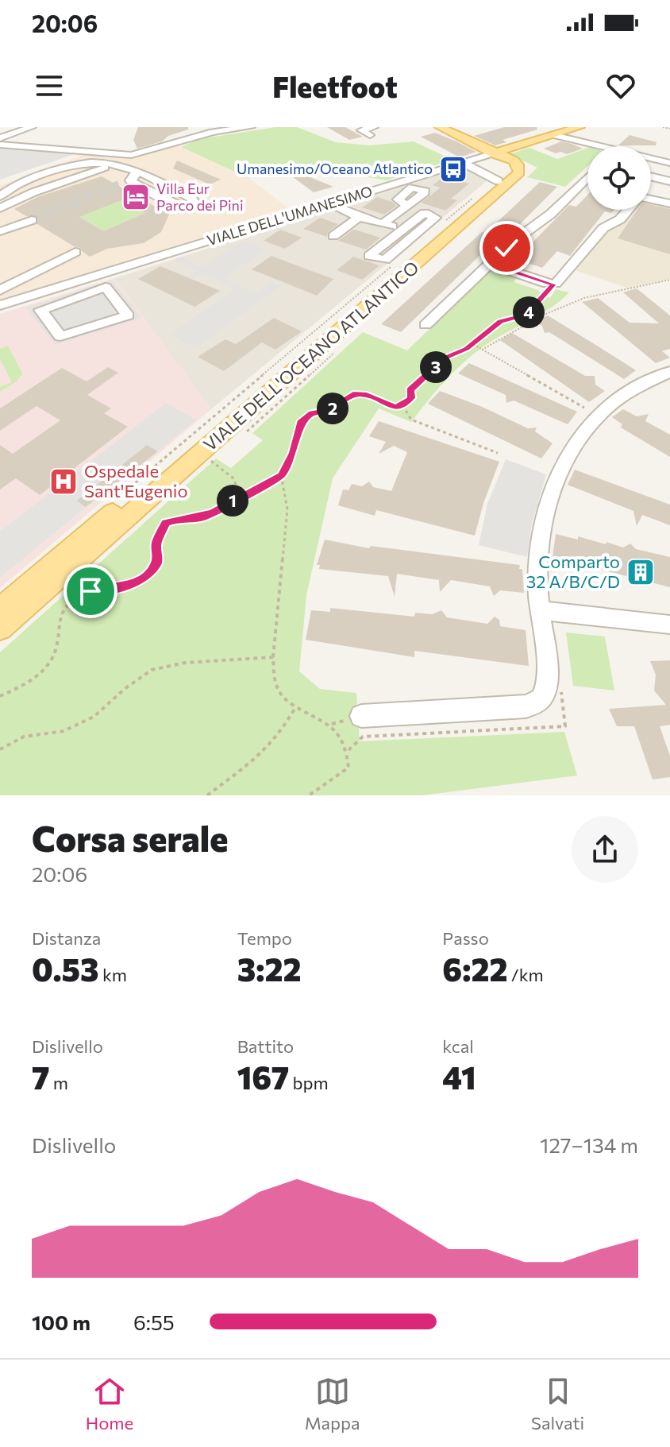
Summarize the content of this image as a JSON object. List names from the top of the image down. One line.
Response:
{"streets":{"main road":["VIALE DELL'UMANESIMO","VIALE DELL'OCEANO ATLANTICO"]},"places":{"bus stop":["Umanesimo/Oceano Atlantico"],"hotel":["Villa Eur Parco dei Pini"],"hospital":["Ospedale Sant'Eugenio"],"building":["Comparto 32 A/B/C/D"]},"page":{"status":"20:06","header":"Fleetfoot","pins":["4","3","2","1"],"heading":["Corsa serale","20:06"],"stats":[["Distanza","0.53 km"],["Tempo","3:22"],["Passo","6:22 /km"],["Dislivello","7 m"],["Battito","167 bpm"],["kcal","41"]],"chart":["Dislivello","127–134 m"],"list":[{"name":"100 m","note":"6:55"}],"tabs":["Home","Mappa","Salvati"]}}
